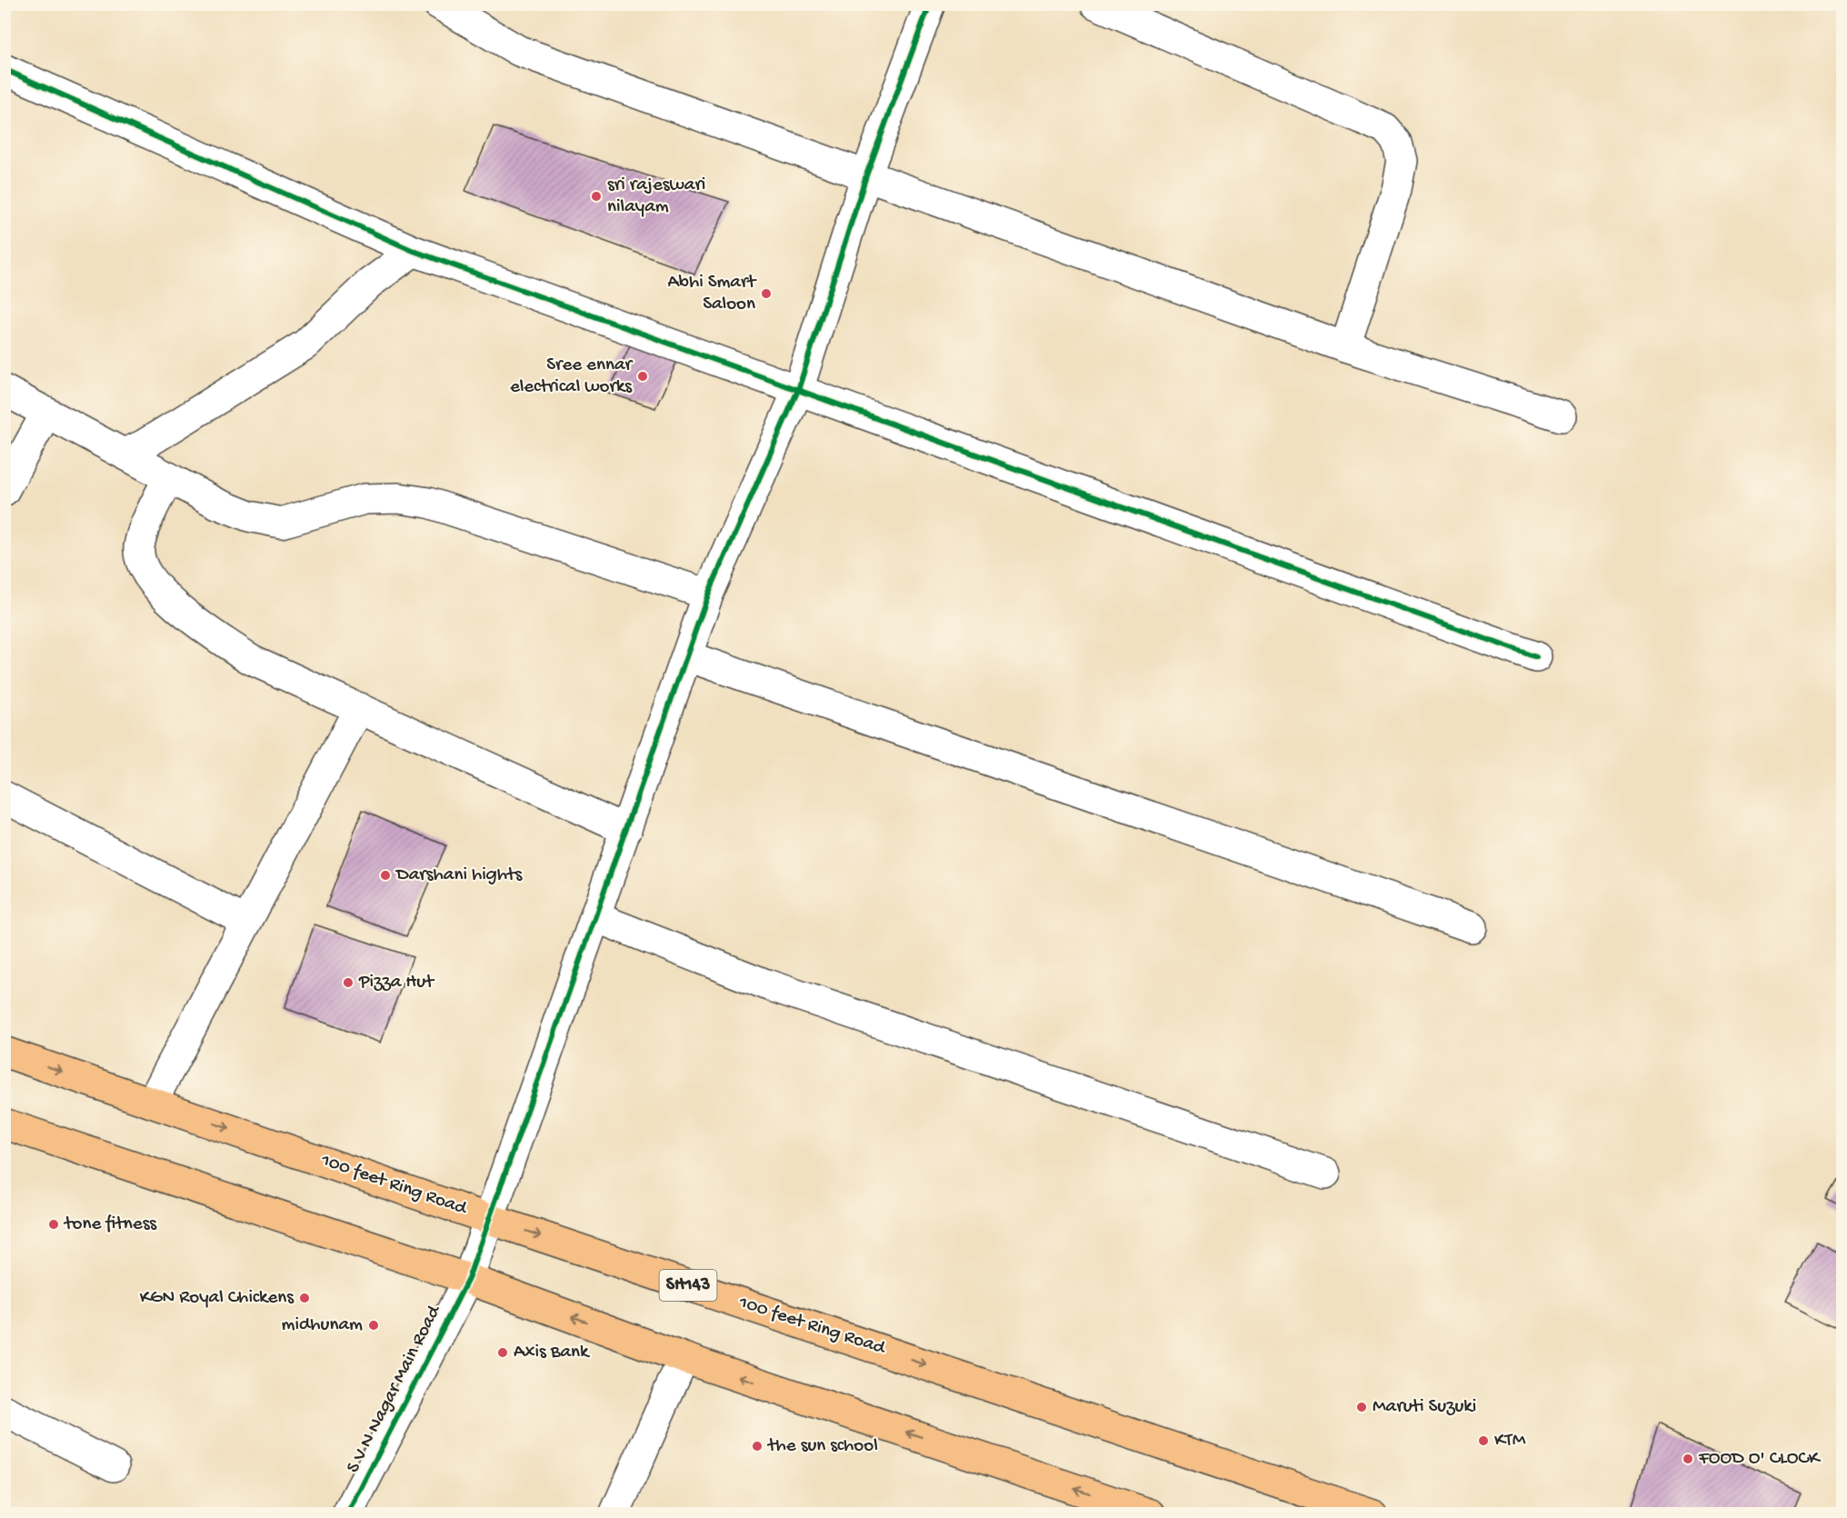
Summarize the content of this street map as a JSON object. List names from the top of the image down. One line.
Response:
{"streets":{"main road":["100 feet Ring Road","SH143"],"street":["S V N Nagar Main Road"]},"crossings":[["100 feet Ring Road","S V N Nagar Main Road"]],"places":["sri rajeswari nilayam","Abhi Smart Saloon","Sree ennar electrical works","Darshani hights","Pizza Hut","tone fitness","KGN Royal Chickens","midhunam","Axis Bank","Maruti Suzuki","KTM","the sun school","FOOD O' CLOCK"]}
